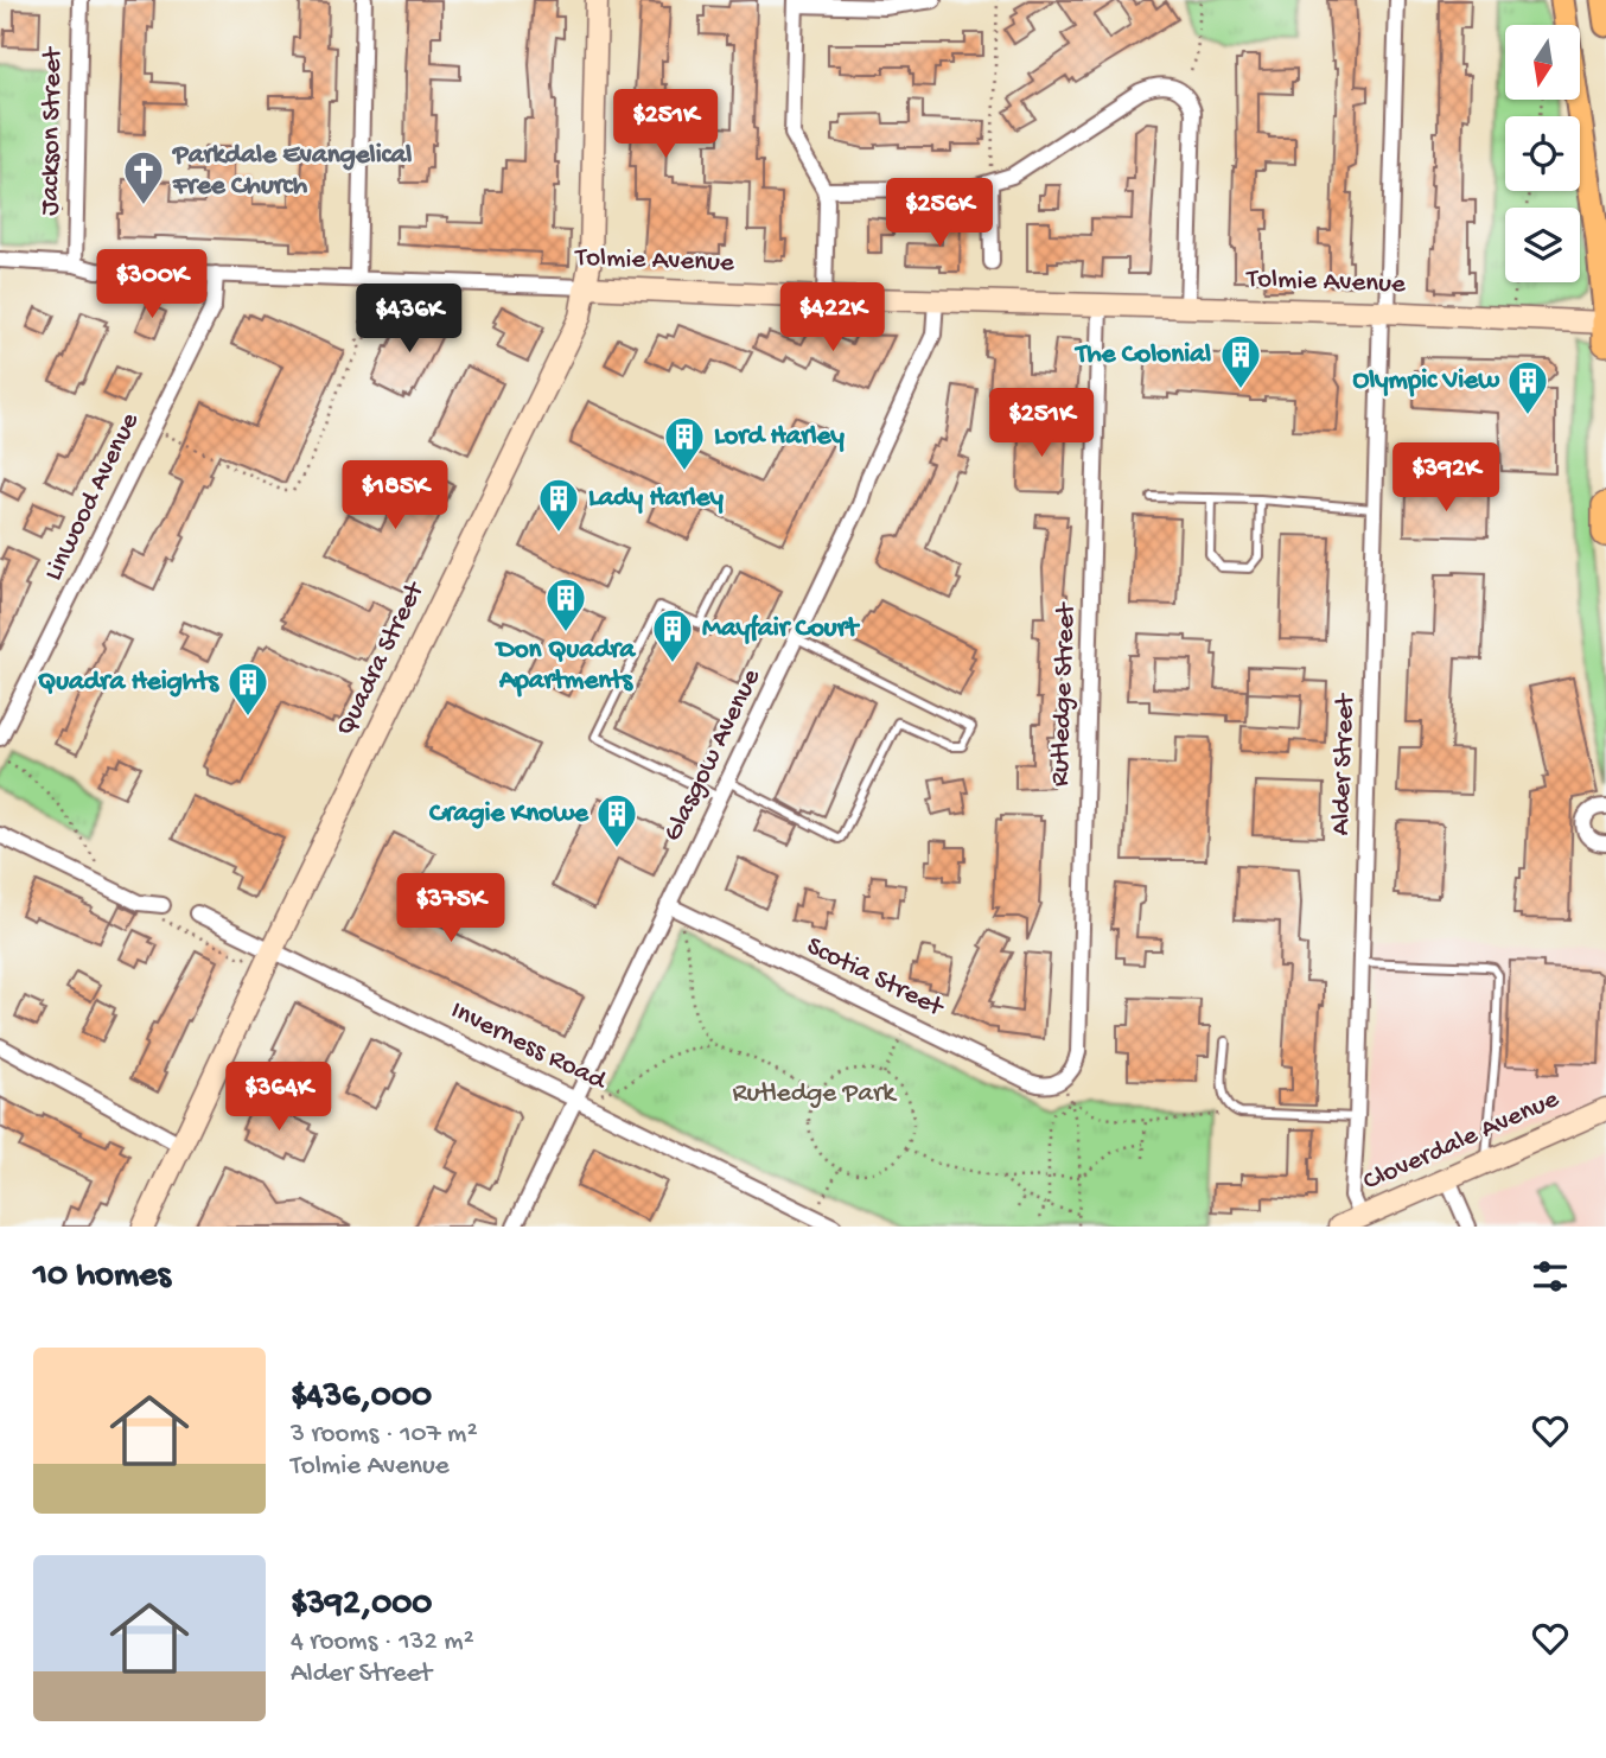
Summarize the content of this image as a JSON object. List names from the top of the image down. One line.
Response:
{"streets":{"main road":["Tolmie Avenue","Quadra Street","Cloverdale Avenue"],"street":["Jackson Street","Linwood Avenue","Rutledge Street","Glasgow Avenue","Alder Street","Scotia Street","Inverness Road"]},"crossings":[["Jackson Street","Tolmie Avenue"],["Tolmie Avenue","Linwood Avenue"],["Tolmie Avenue","Quadra Street"],["Tolmie Avenue","Rutledge Street"],["Tolmie Avenue","Glasgow Avenue"],["Tolmie Avenue","Alder Street"],["Quadra Street","Inverness Road"],["Rutledge Street","Scotia Street"],["Glasgow Avenue","Scotia Street"],["Glasgow Avenue","Inverness Road"],["Alder Street","Cloverdale Avenue"]],"parks":["Rutledge Park"],"places":{"church":["Parkdale Evangelical Free Church"],"building":["The Colonial","Olympic View","Lord Harley","Lady Harley","Don Quadra Apartments","Mayfair Court","Quadra Heights","Cragie Knowe"]},"north":"bottom","page":{"price":["$251K","$256K","$300K","$422K","$436K","$251K","$392K","$185K","$375K","$364K"],"heading":"10 homes","list":[{"name":"$436,000","note":"3 rooms · 107 m² · Tolmie Avenue"},{"name":"$392,000","note":"4 rooms · 132 m² · Alder Street"}]}}
